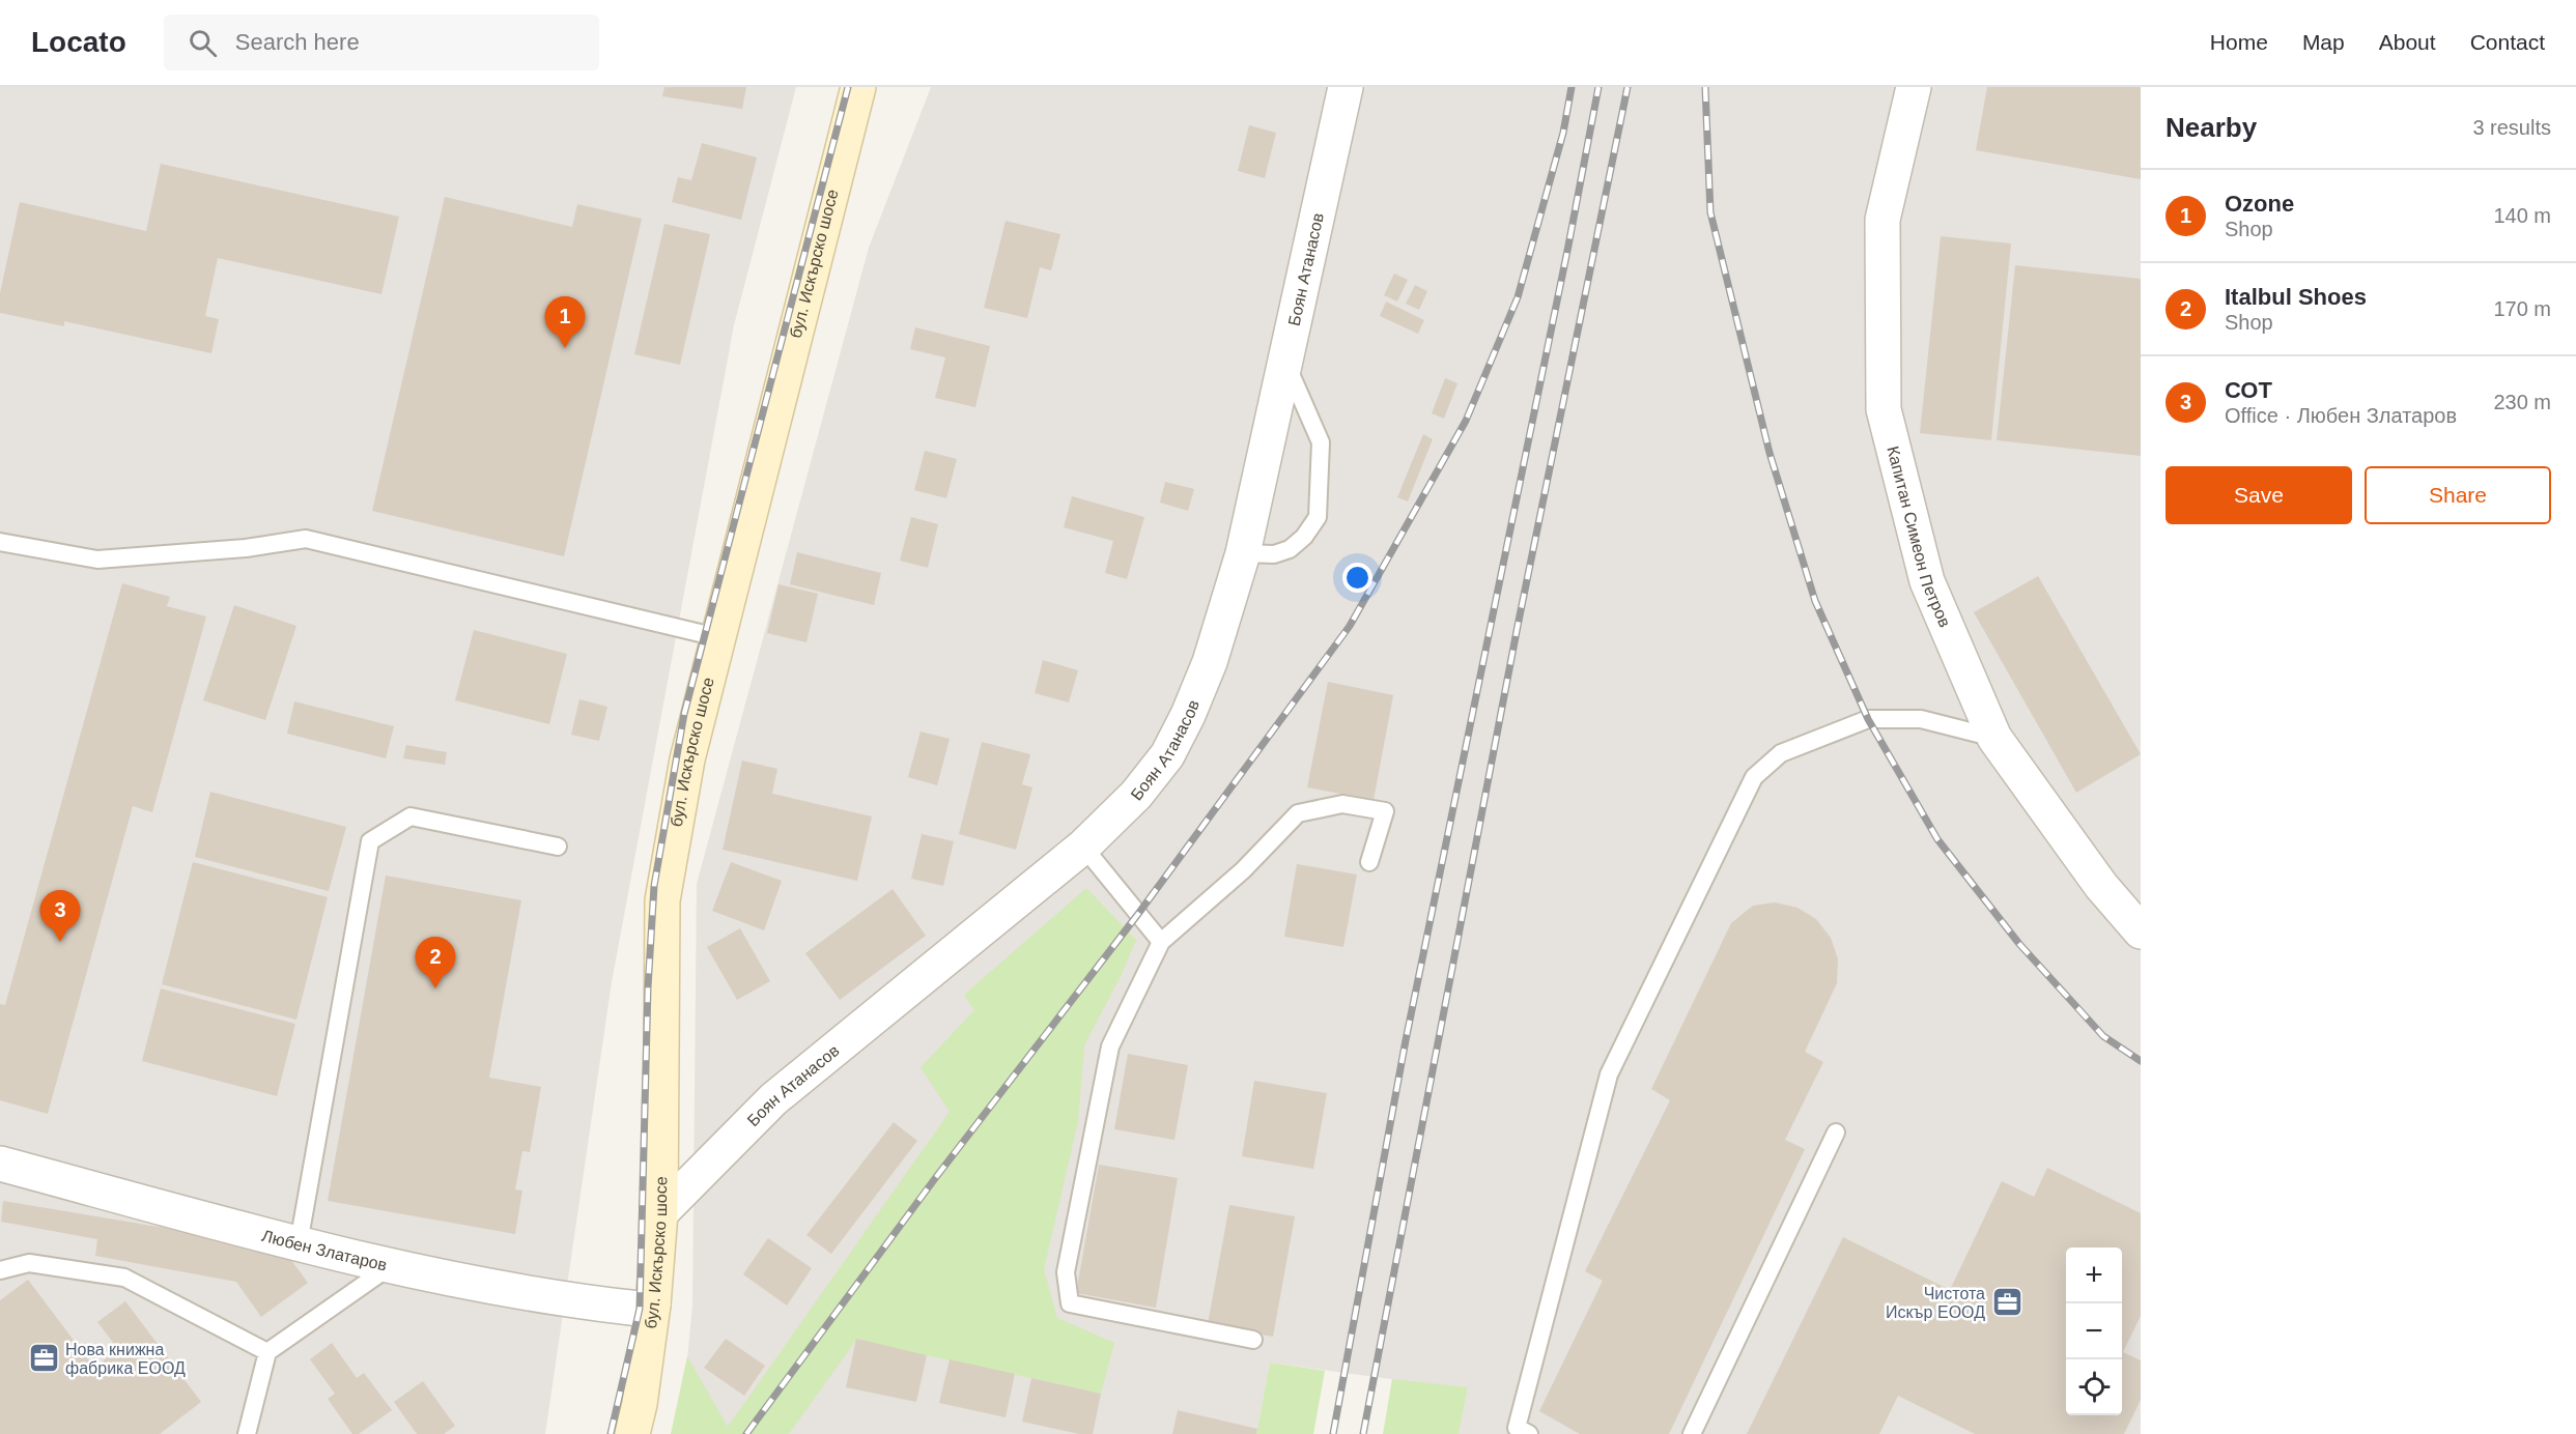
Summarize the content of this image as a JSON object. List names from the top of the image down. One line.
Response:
{"streets":{"street":["бул. Искърско шосе","Боян Атанасов","Капитан Симеон Петров","Любен Златаров"]},"crossings":[["бул. Искърско шосе","Боян Атанасов"],["бул. Искърско шосе","Любен Златаров"]],"places":{"office":["Чистота Искър ЕООД","Нова книжна фабрика ЕООД"]},"page":{"header":"Locato","search":"Search here","nav":["Home","Map","About","Contact"],"heading":["Nearby","3 results"],"list":[{"mark":"1","name":"Ozone","note":"Shop","value":"140 m"},{"mark":"2","name":"Italbul Shoes","note":"Shop","value":"170 m"},{"mark":"3","name":"СОТ","note":"Office · Любен Златаров","value":"230 m"}],"pins":["1","3","2"],"buttons":["Save","Share"],"map_buttons":["+","−"]}}
